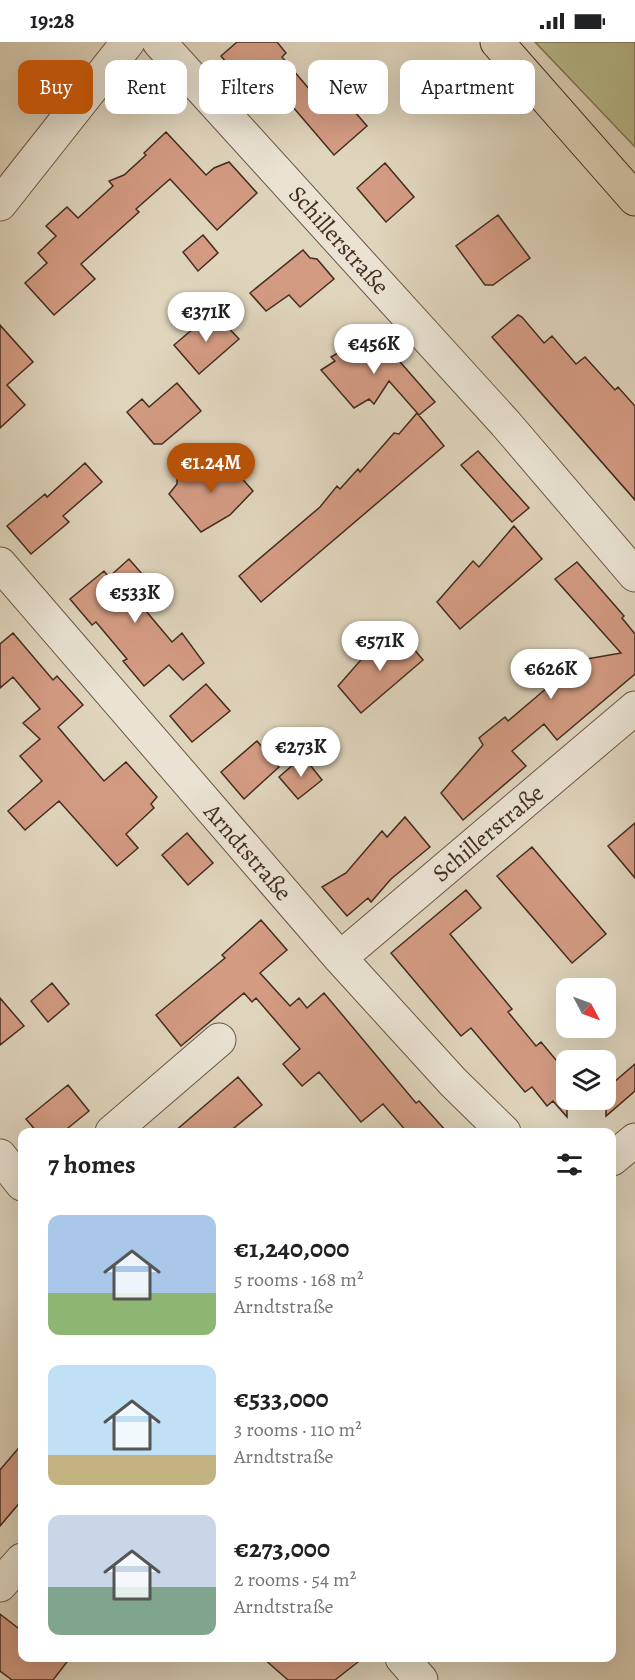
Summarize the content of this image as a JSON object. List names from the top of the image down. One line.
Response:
{"streets":{"street":["Schillerstraße","Arndtstraße"]},"crossings":[["Schillerstraße","Arndtstraße"]],"north":"bottom right","page":{"status":"19:28","chip":["Buy","Rent","Filters","New","Apartment"],"price":["€371K","€456K","€1.24M","€533K","€571K","€626K","€273K"],"heading":"7 homes","list":[{"name":"€1,240,000","note":"5 rooms · 168 m² · Arndtstraße"},{"name":"€533,000","note":"3 rooms · 110 m² · Arndtstraße"},{"name":"€273,000","note":"2 rooms · 54 m² · Arndtstraße"}]}}
